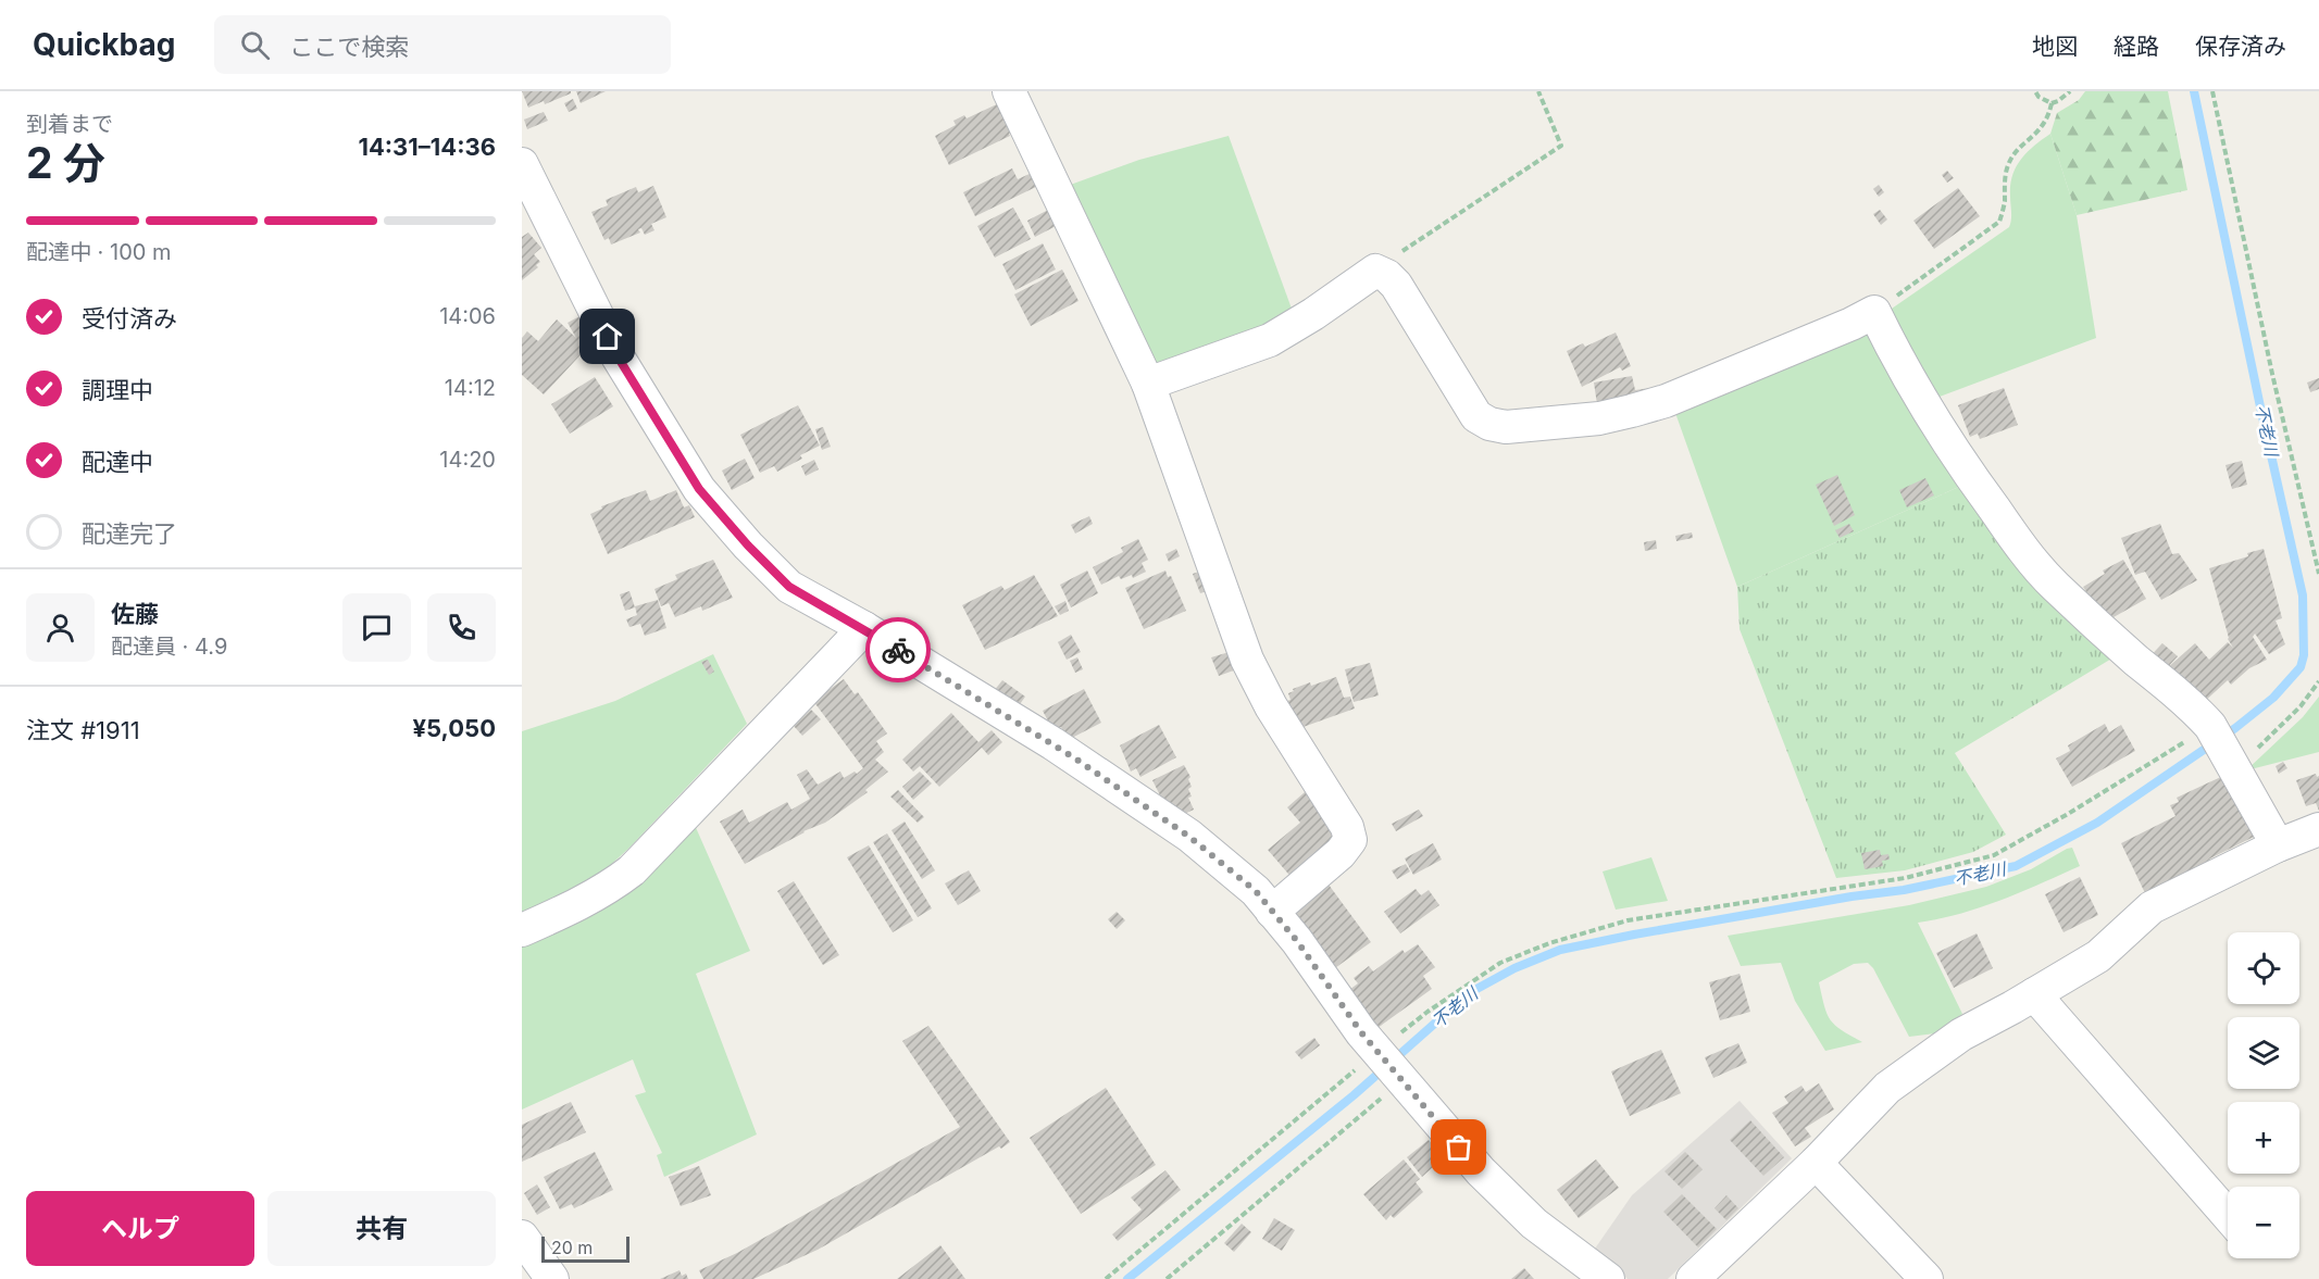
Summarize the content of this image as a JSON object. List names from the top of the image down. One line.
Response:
{"water":["不老川"],"scale_bar":"20 m","page":{"header":"Quickbag","search":"ここで検索","nav":["地図","経路","保存済み"],"heading":["2 分","到着まで","14:31–14:36"],"panel":["佐藤","配達員 · 4.9","注文 #1911","¥5,050"],"bar":"配達中 · 100 m","list":[["受付済み","14:06"],["調理中","14:12"],["配達中","14:20"],"配達完了"],"map_buttons":["+","−"],"buttons":["ヘルプ","共有"],"scale":"20 m"}}
